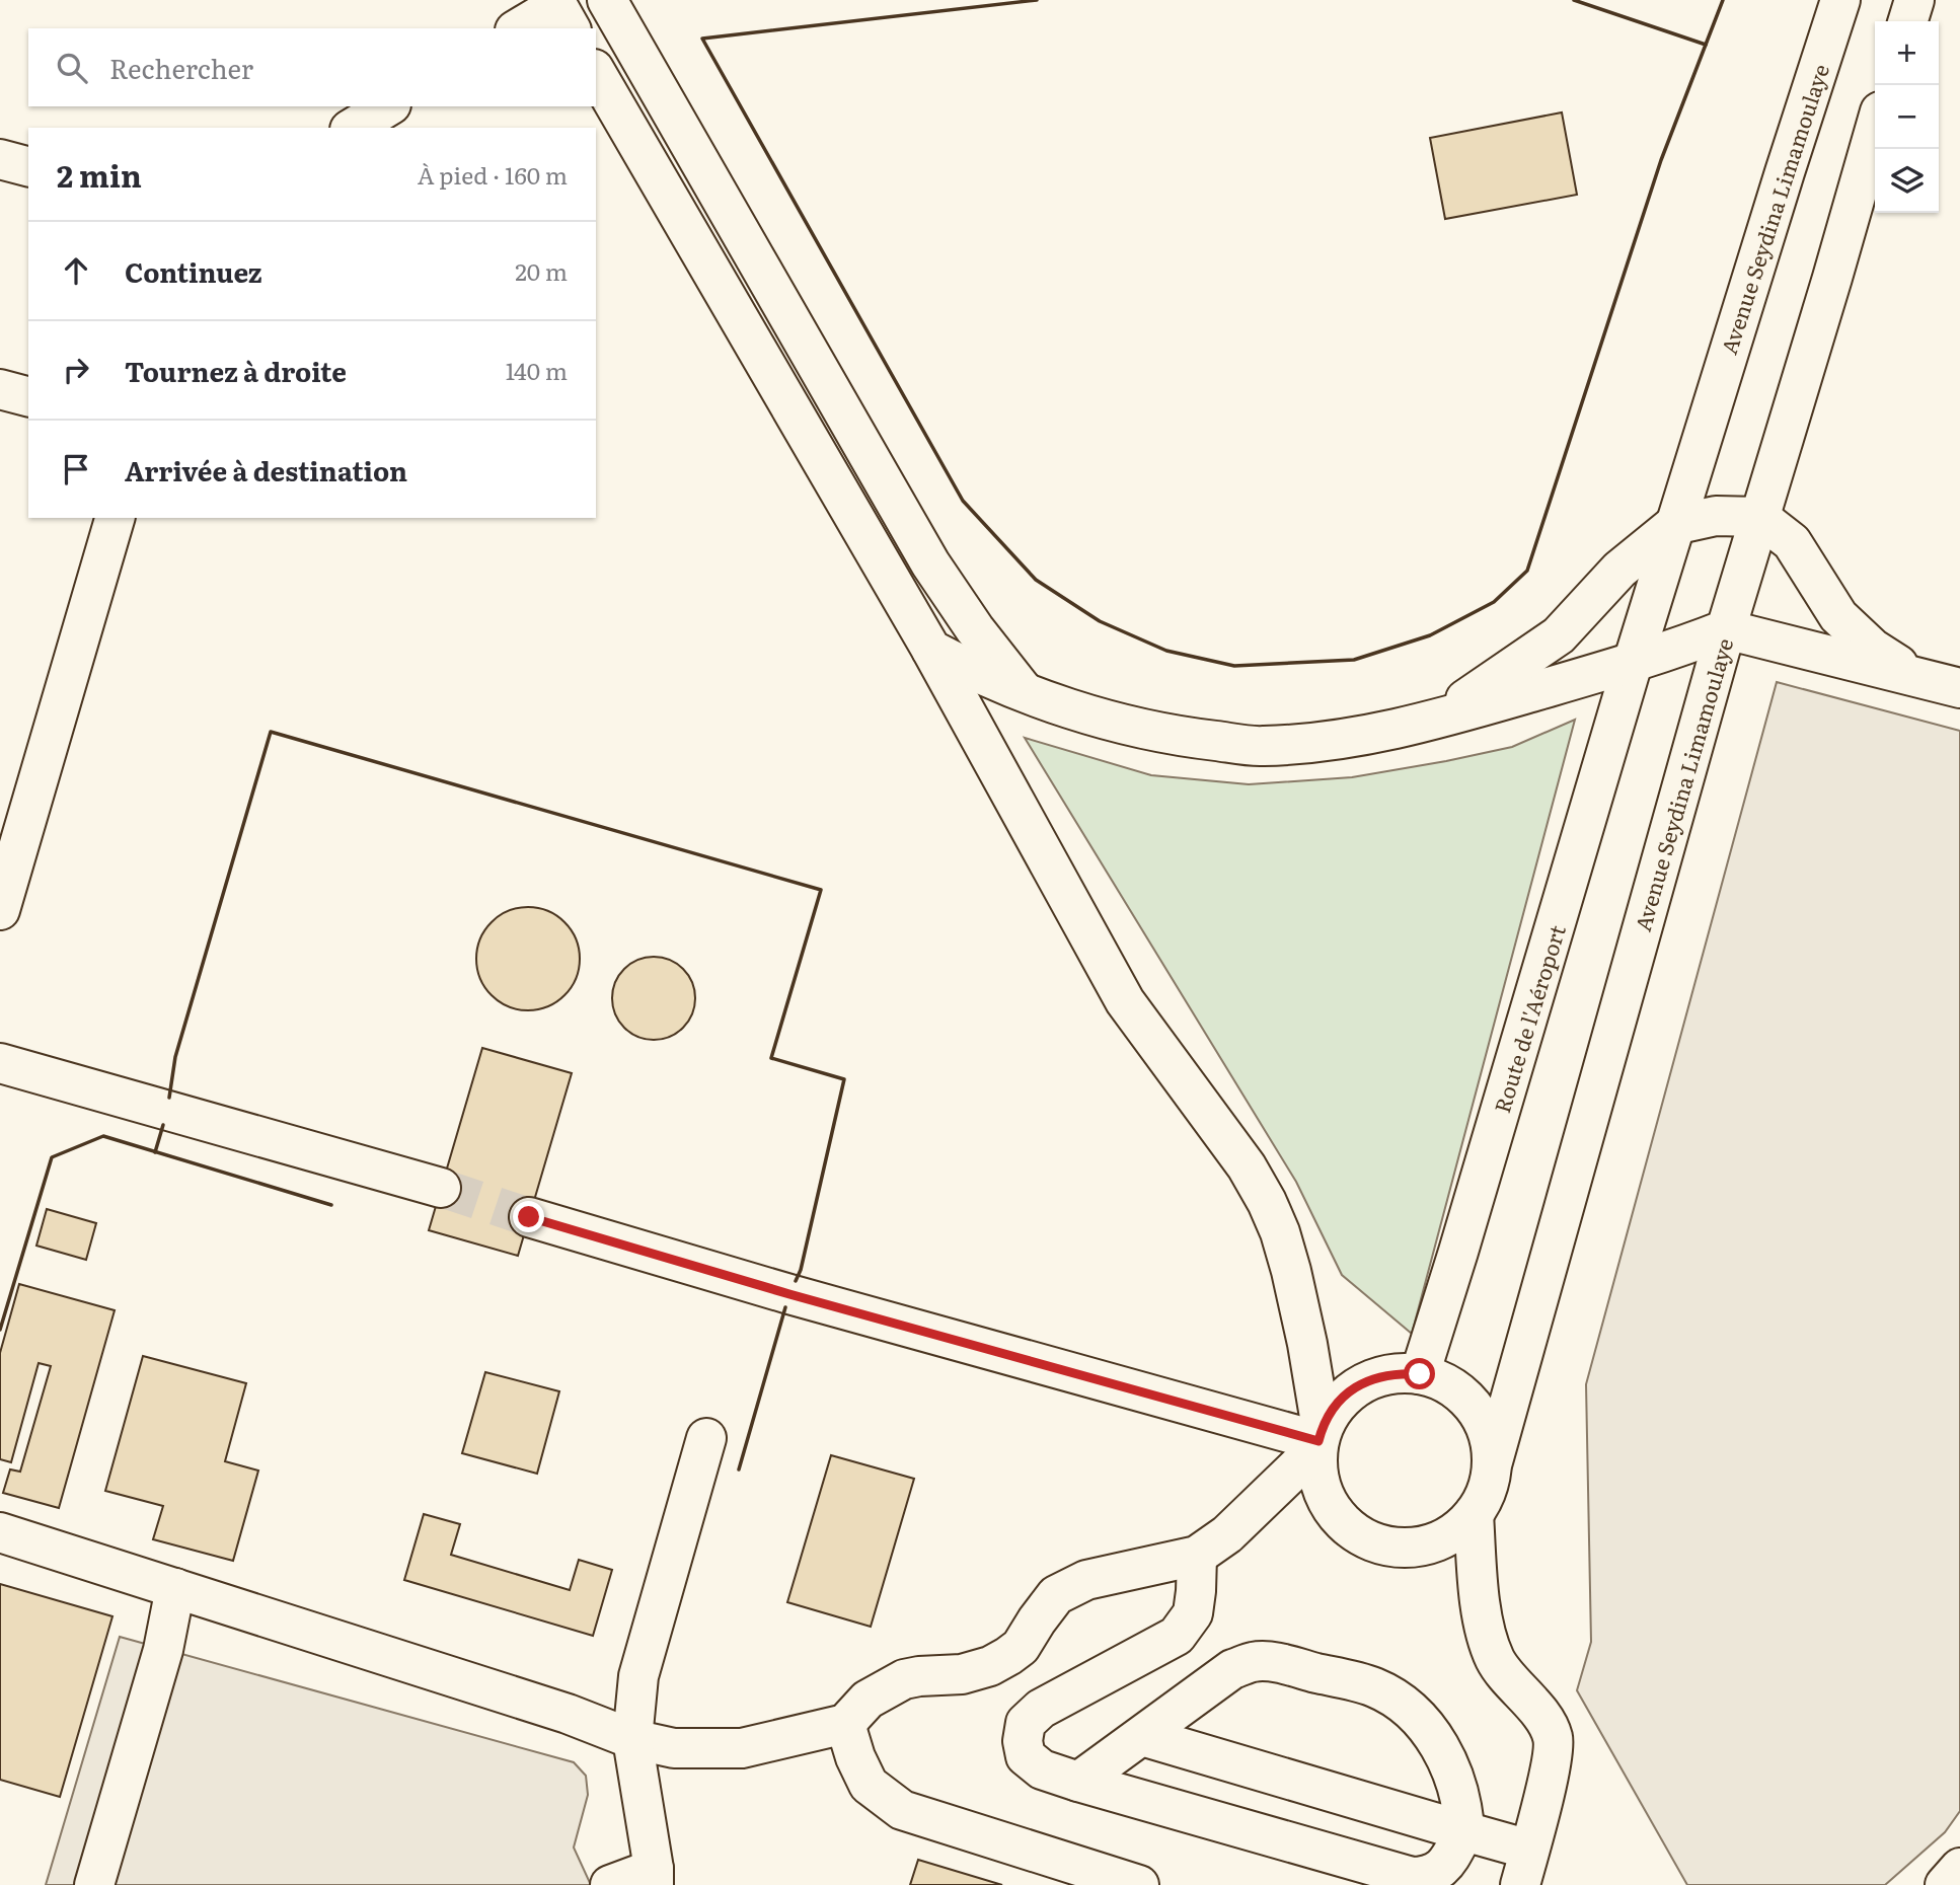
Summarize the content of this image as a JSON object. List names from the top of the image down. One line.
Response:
{"streets":{"main road":["Avenue Seydina Limamoulaye","Route de l'Aéroport"]},"crossings":[["Avenue Seydina Limamoulaye","Route de l'Aéroport"]],"page":{"map_buttons":["+","−"],"search":"Rechercher","heading":["2 min","À pied · 160 m"],"list":[["Continuez","20 m"],["Tournez à droite","140 m"],"Arrivée à destination"]}}
